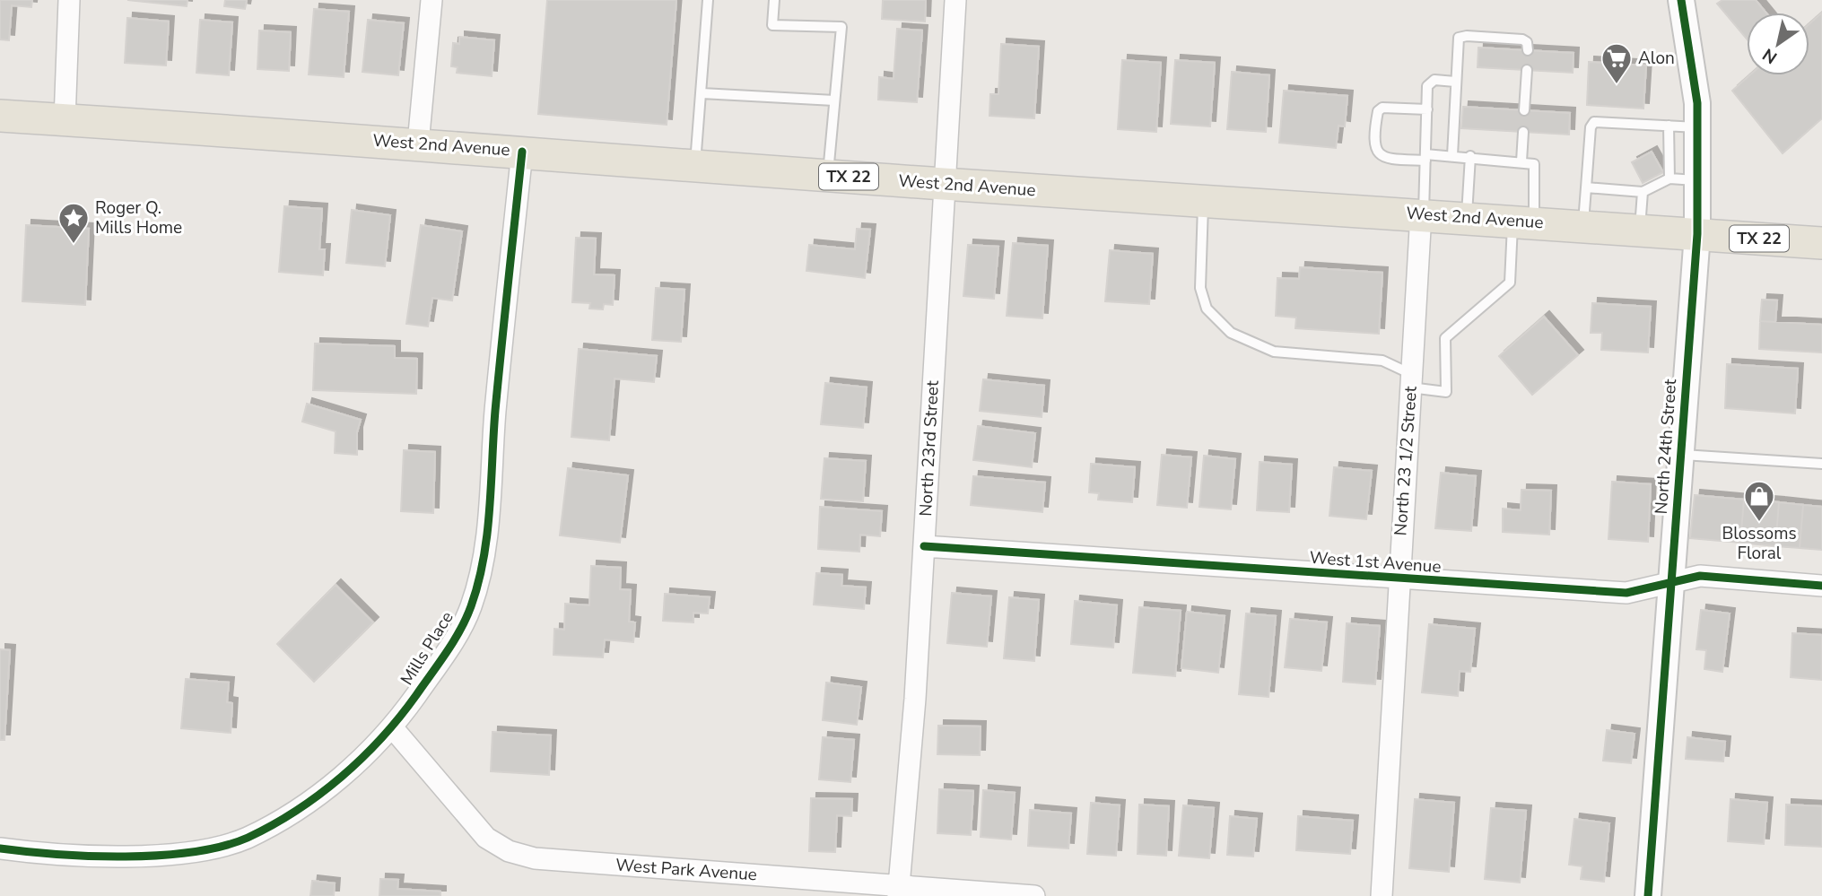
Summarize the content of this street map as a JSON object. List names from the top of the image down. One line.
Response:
{"streets":{"main road":["West 2nd Avenue","TX 22"],"street":["North 24th Street","North 23rd Street","North 23 1/2 Street","West 1st Avenue","Mills Place","West Park Avenue"]},"crossings":[["West 2nd Avenue","North 24th Street"],["West 2nd Avenue","North 23rd Street"],["West 2nd Avenue","North 23 1/2 Street"],["West 2nd Avenue","Mills Place"],["North 24th Street","West 1st Avenue"],["North 23rd Street","West 1st Avenue"],["North 23rd Street","West Park Avenue"],["North 23 1/2 Street","West 1st Avenue"],["Mills Place","West Park Avenue"]],"places":{"supermarket":["Alon"],"place":["Roger Q. Mills Home"],"shop":["Blossoms Floral"]},"north":"bottom left"}
